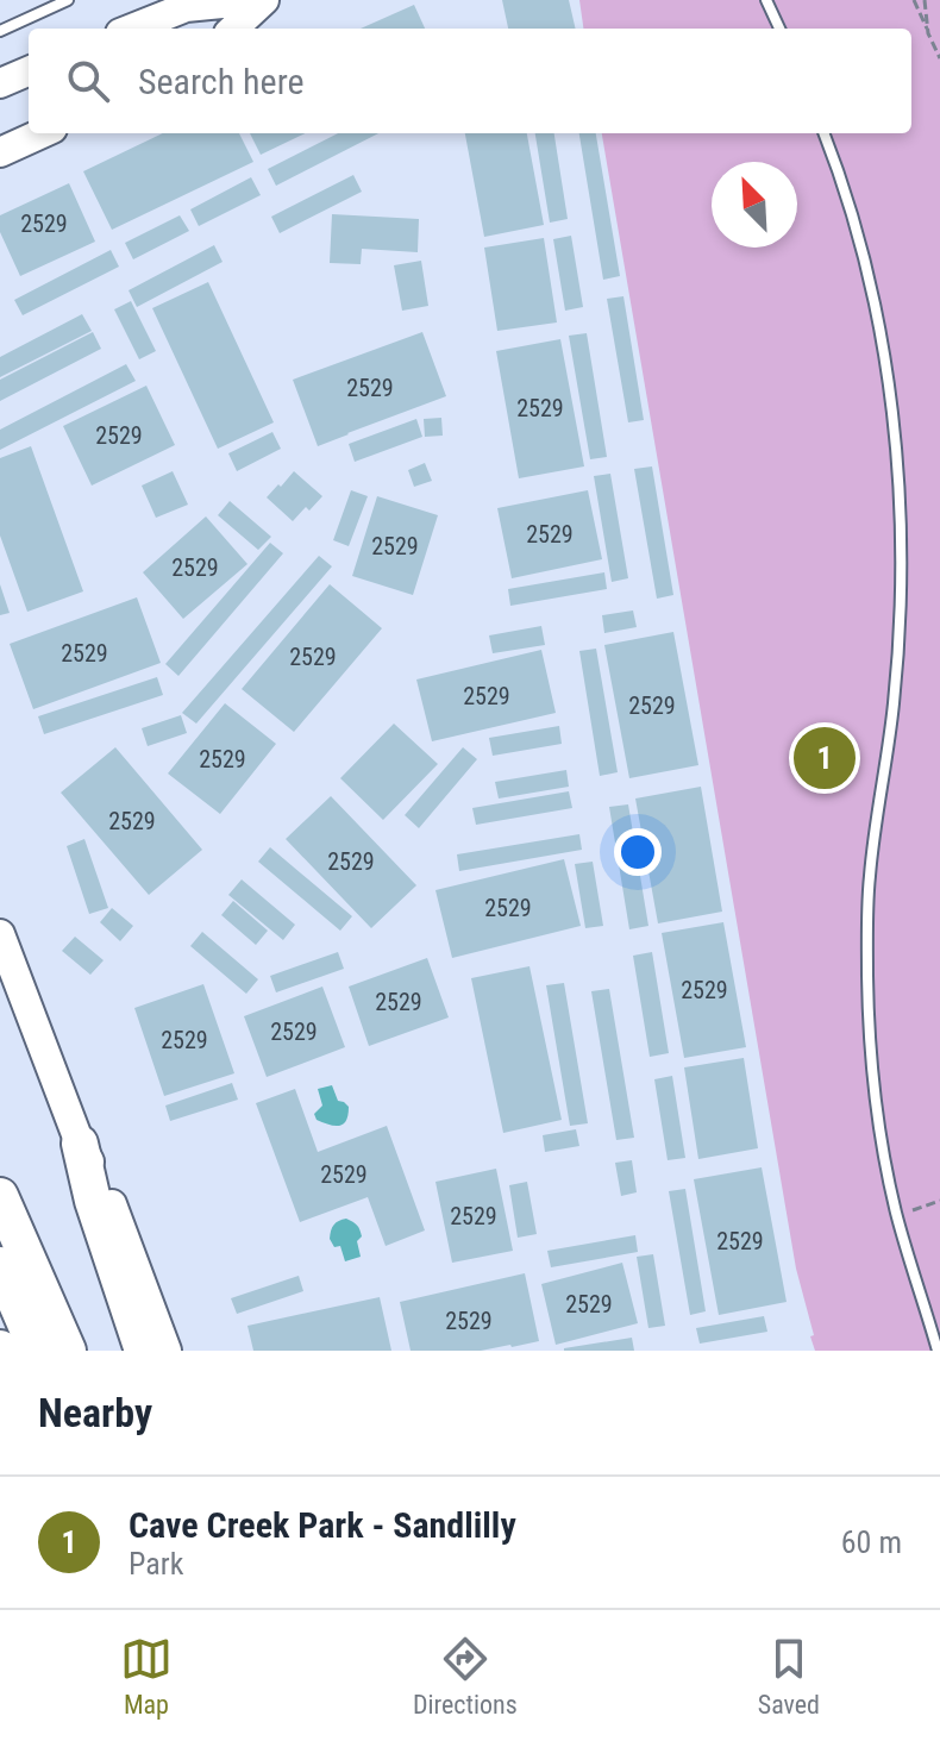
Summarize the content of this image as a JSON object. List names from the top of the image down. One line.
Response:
{"house_numbers":["2529","2529","2529","2529","2529","2529","2529","2529","2529","2529","2529","2529","2529","2529","2529","2529","2529","2529","2529","2529","2529","2529","2529","2529"],"north":"top left","page":{"search":"Search here","pins":"1","heading":"Nearby","list":[{"mark":"1","name":"Cave Creek Park - Sandlilly","note":"Park","value":"60 m"}],"nav":["Map","Directions","Saved"]}}
